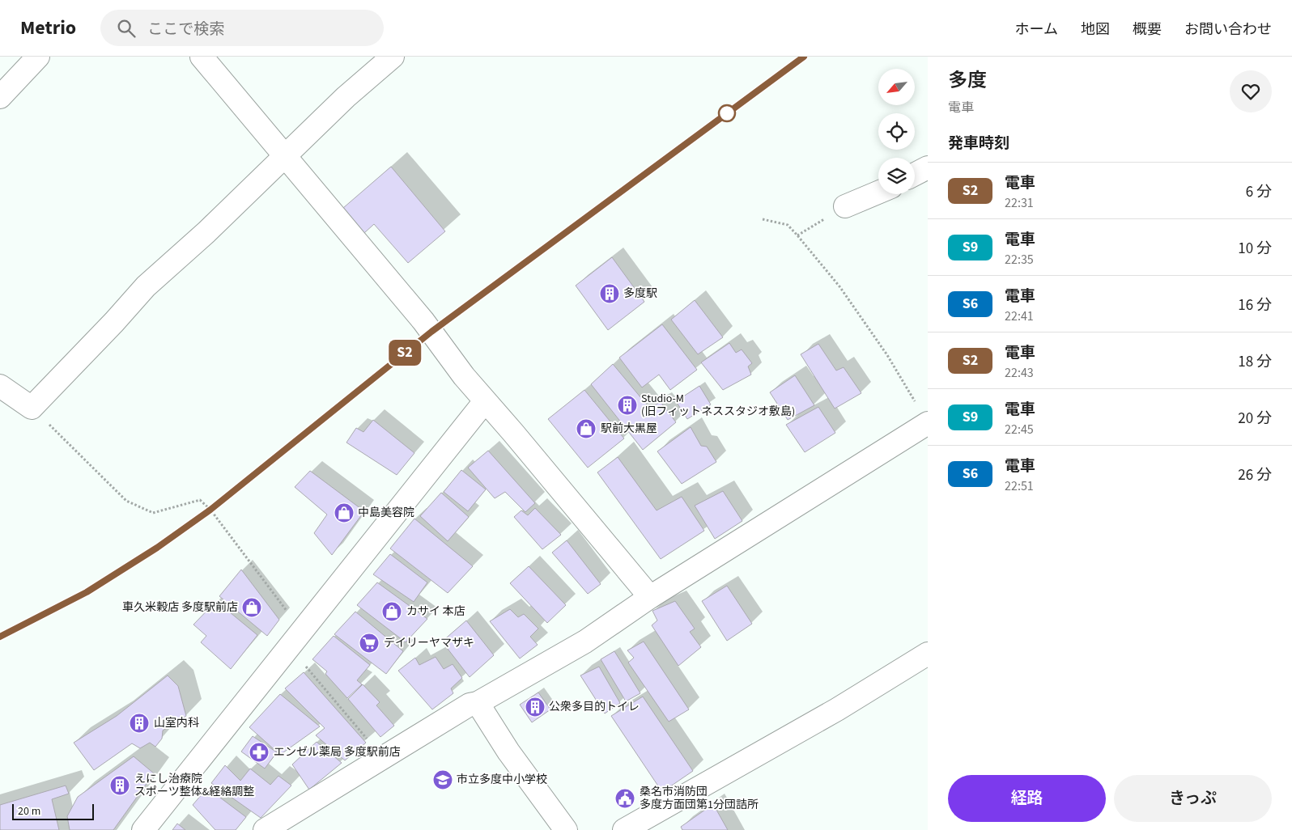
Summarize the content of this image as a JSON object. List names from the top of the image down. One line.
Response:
{"places":{"building":["多度駅","Studio-M (旧フィットネススタジオ敷島)","公衆多目的トイレ","山室内科","えにし治療院 スポーツ整体&経絡調整"],"shop":["駅前大黒屋","中島美容院","車久米穀店 多度駅前店","カサイ 本店"],"supermarket":["デイリーヤマザキ"],"pharmacy":["エンゼル薬局 多度駅前店"],"school or university":["市立多度中小学校"],"public building":["桑名市消防団 多度方面団第1分団詰所"]},"scale_bar":"20 m","north":"bottom left","page":{"header":"Metrio","search":"ここで検索","nav":["ホーム","地図","概要","お問い合わせ"],"on_map":"S2","heading":[["多度","電車"],"発車時刻"],"list":[{"mark":"S2","name":"電車","note":"22:31","value":"6 分"},{"mark":"S9","name":"電車","note":"22:35","value":"10 分"},{"mark":"S6","name":"電車","note":"22:41","value":"16 分"},{"mark":"S2","name":"電車","note":"22:43","value":"18 分"},{"mark":"S9","name":"電車","note":"22:45","value":"20 分"},{"mark":"S6","name":"電車","note":"22:51","value":"26 分"}],"buttons":["経路","きっぷ"],"scale":"20 m"}}
